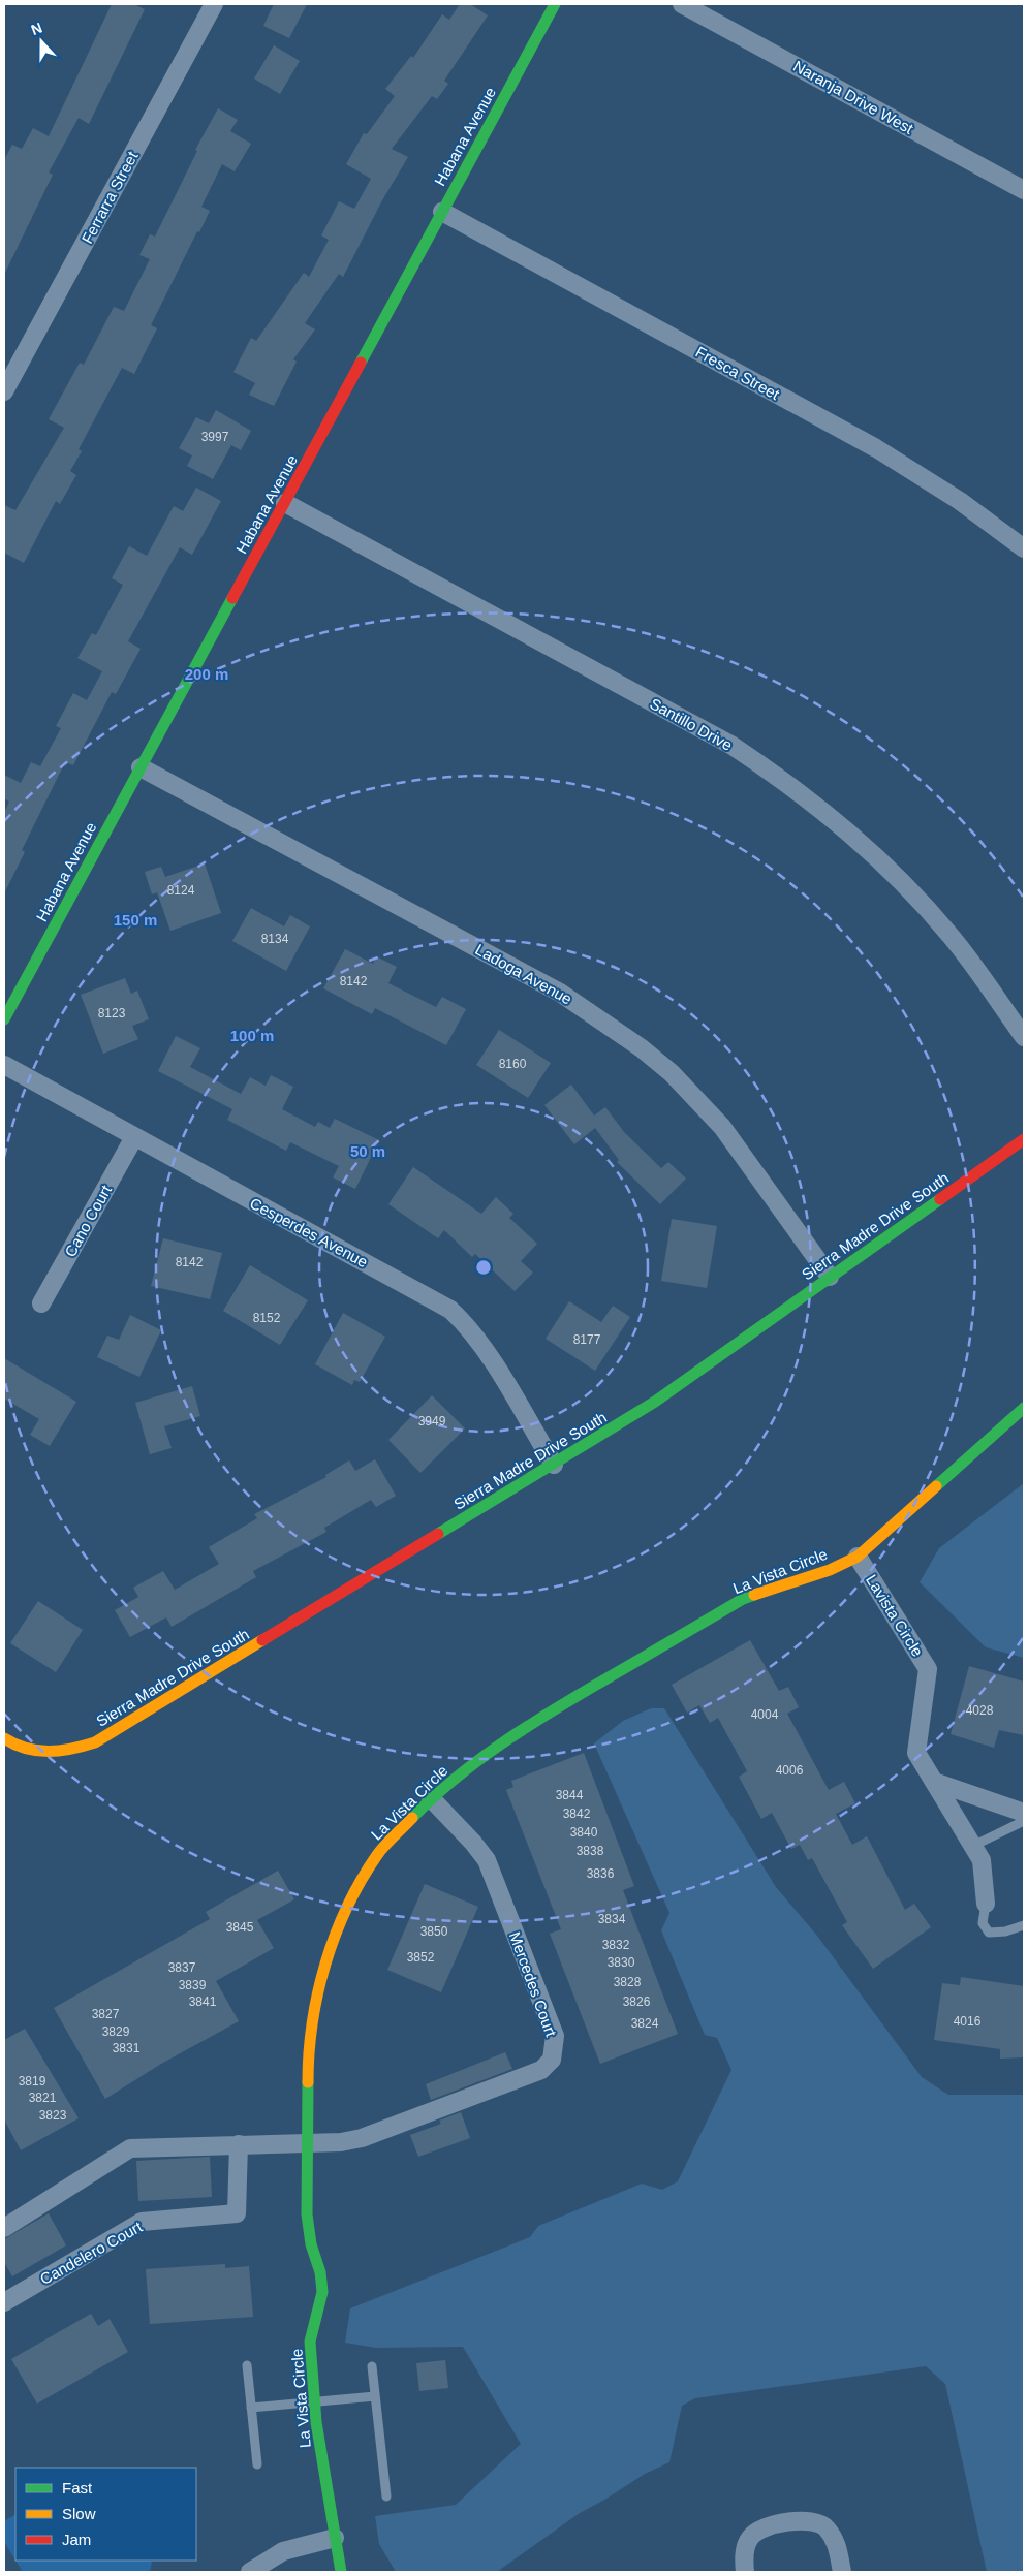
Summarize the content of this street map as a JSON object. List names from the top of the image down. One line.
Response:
{"streets":{"street":["Naranja Drive West","Habana Avenue","Ferrarra Street","Fresca Street","Santillo Drive","Ladoga Avenue","Cano Court","Sierra Madre Drive South","Cesperdes Avenue","La Vista Circle","Lavista Circle","Mercedes Court","Candelero Court"]},"crossings":[["Habana Avenue","Fresca Street"],["Habana Avenue","Santillo Drive"],["Habana Avenue","Ladoga Avenue"],["Ladoga Avenue","Sierra Madre Drive South"],["Cano Court","Cesperdes Avenue"],["Sierra Madre Drive South","Cesperdes Avenue"],["La Vista Circle","Lavista Circle"],["La Vista Circle","Mercedes Court"]],"house_numbers":["3997","8124","8134","8142","8123","8160","8142","8152","8177","3949","4028","4004","4006","3844","3842","3840","3838","3836","3834","3845","3850","3832","3852","3830","3837","3828","3839","3841","3826","3827","4016","3824","3829","3831","3819","3821","3823"],"legend":["Fast","Slow","Jam"],"north":"top","rings":["200 m","150 m","100 m","50 m"]}
